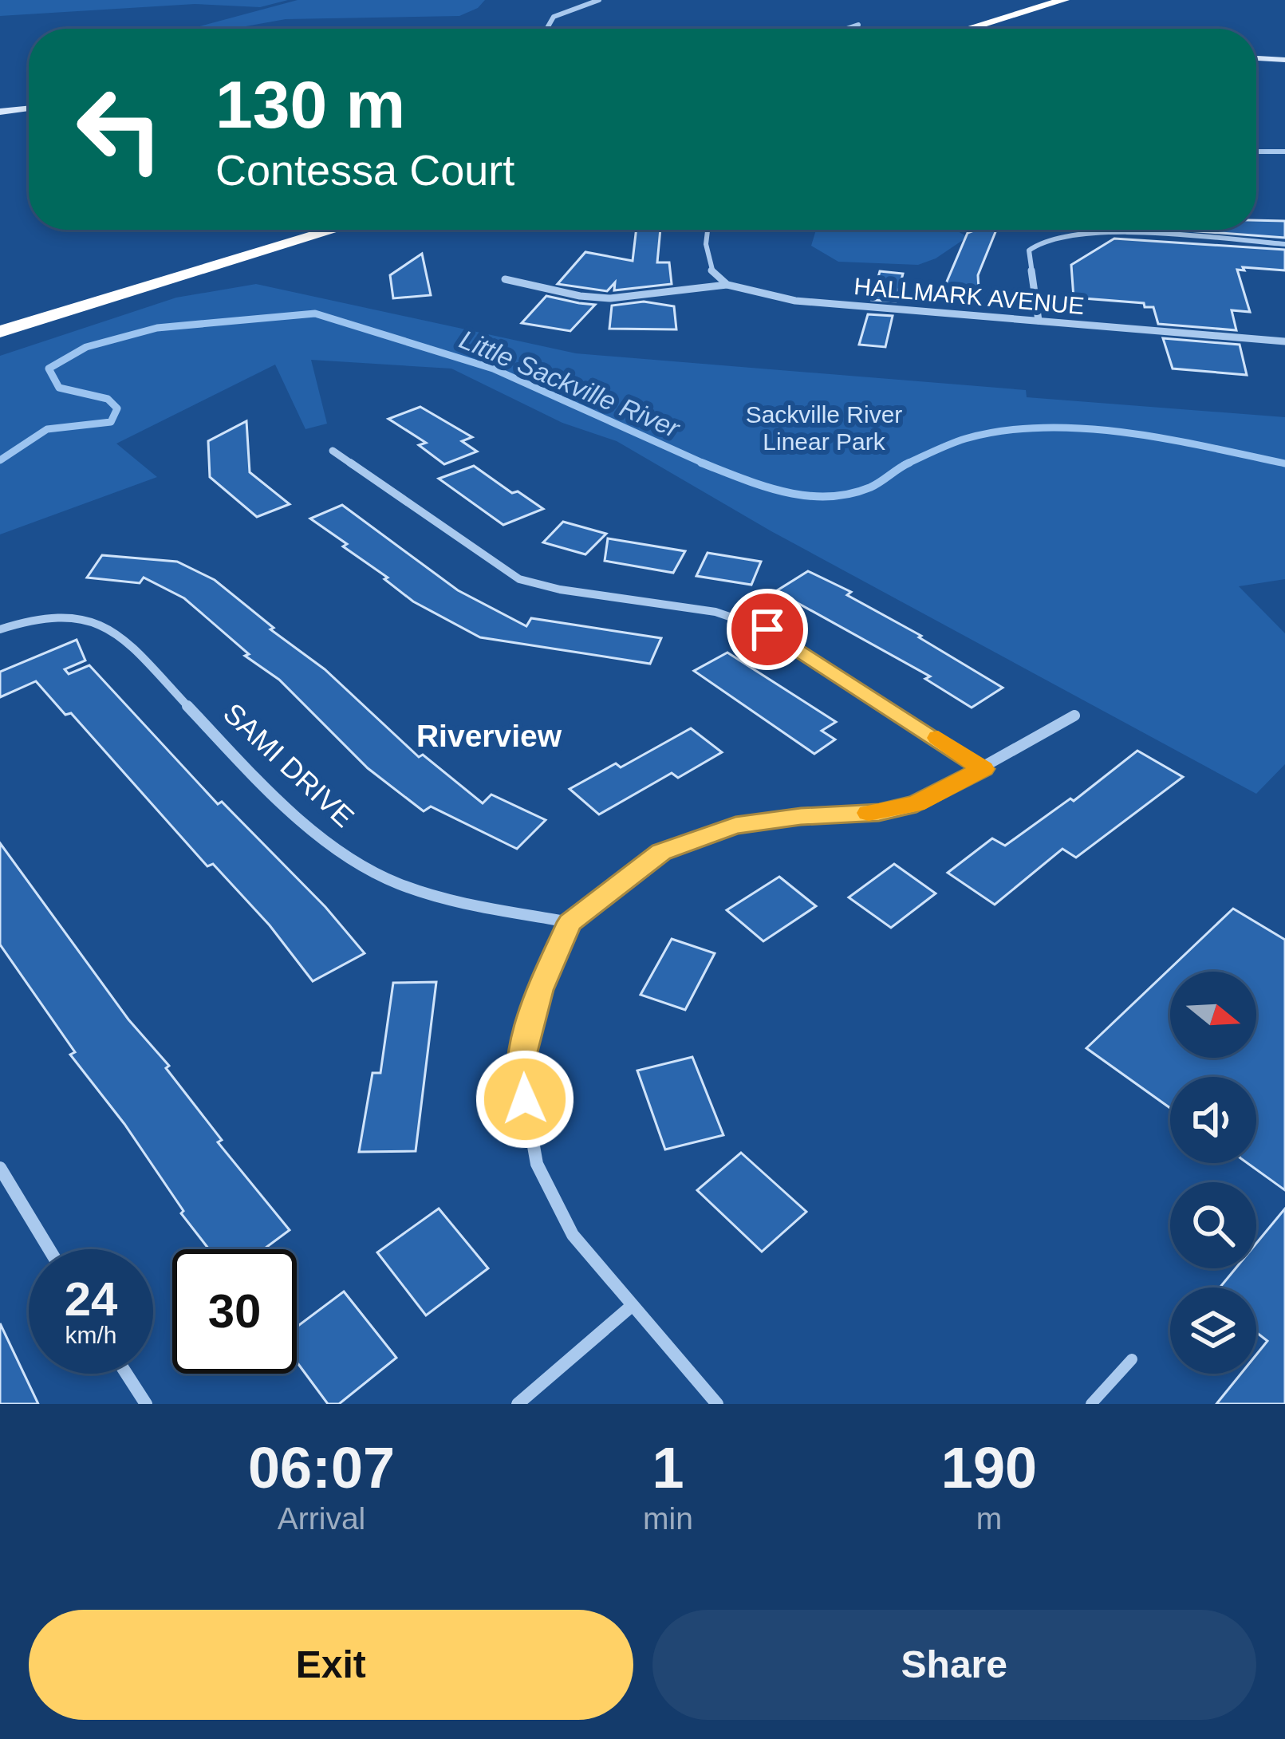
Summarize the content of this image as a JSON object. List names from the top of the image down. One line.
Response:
{"streets":{"street":["HALLMARK AVENUE","SAMI DRIVE"]},"districts":["Riverview"],"water":["Little Sackville River"],"parks":["Sackville River Linear Park"],"north":"right","page":{"turn":["130 m","Contessa Court"],"speed":"24 km/h","limit":"30","eta":["06:07","Arrival","1","min","190","m"],"buttons":["Exit","Share"]}}
